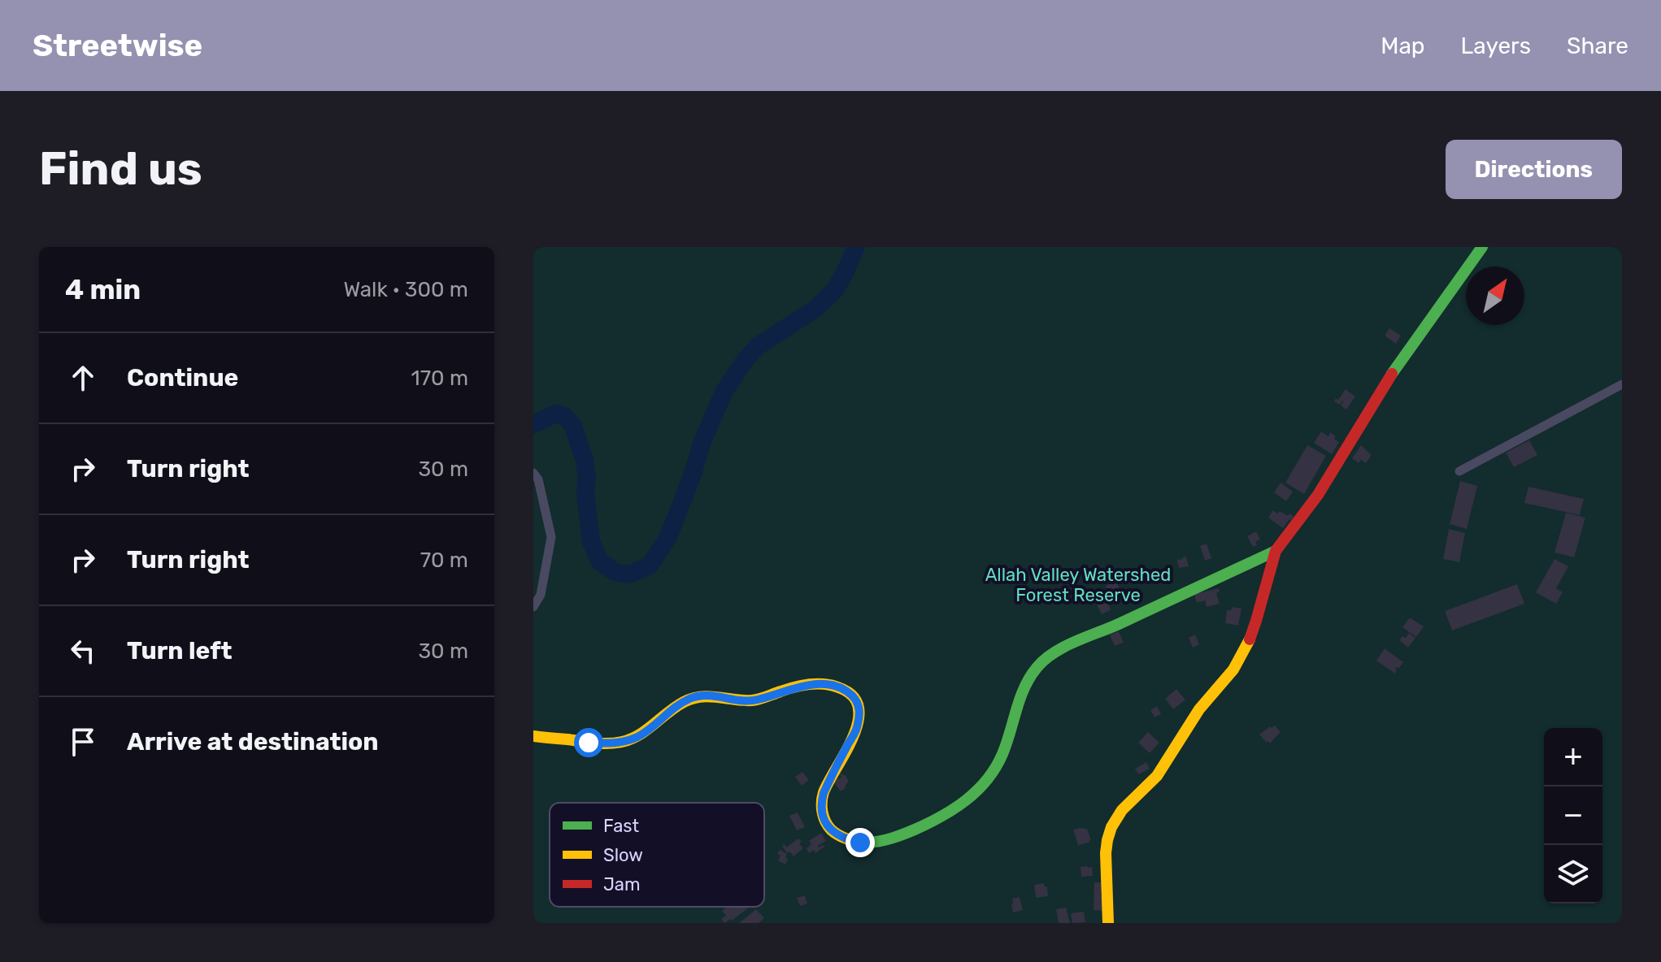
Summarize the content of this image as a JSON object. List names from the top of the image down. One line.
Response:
{"parks":["Allah Valley Watershed Forest Reserve"],"legend":["Fast","Slow","Jam"],"north":"top right","page":{"header":"Streetwise","nav":["Map","Layers","Share"],"buttons":"Directions","title":"Find us","heading":["4 min","Walk · 300 m"],"list":[["Continue","170 m"],["Turn right","30 m"],["Turn right","70 m"],["Turn left","30 m"],"Arrive at destination"],"map_buttons":["+","−"]}}
